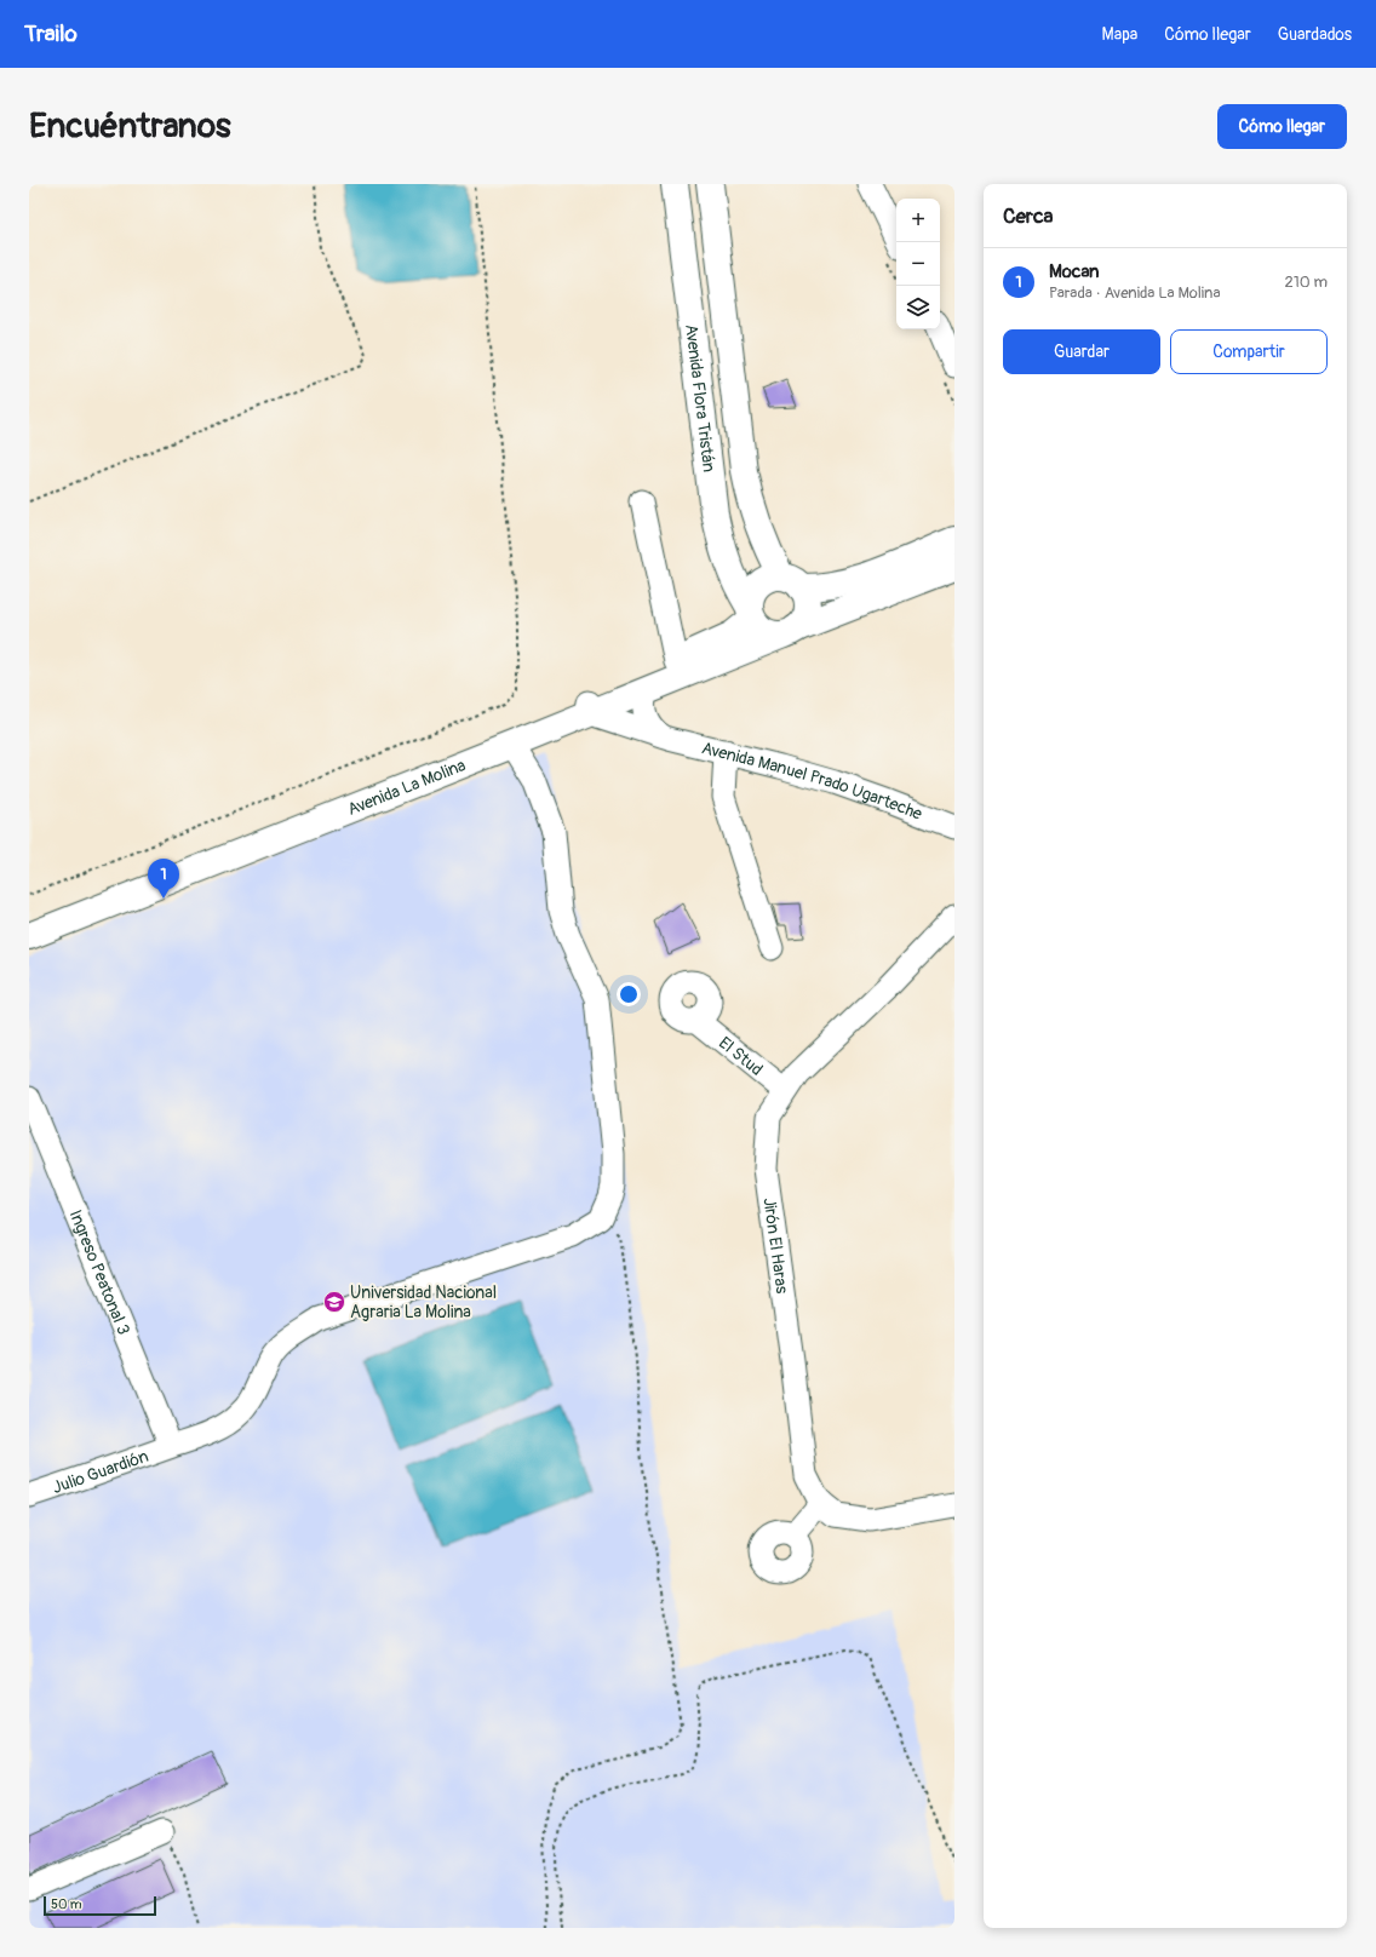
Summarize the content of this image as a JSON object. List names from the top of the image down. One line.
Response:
{"streets":{"main road":["Avenida Flora Tristán","Avenida La Molina"],"street":["Avenida Manuel Prado Ugarteche","El Stud","Jirón El Haras","Ingreso Peatonal 3","Julio Guardión"]},"crossings":[["Avenida Flora Tristán","Avenida La Molina"],["Avenida Manuel Prado Ugarteche","Avenida La Molina"],["El Stud","Jirón El Haras"],["Ingreso Peatonal 3","Julio Guardión"]],"places":{"school or university":["Universidad Nacional Agraria La Molina"]},"scale_bar":"50 m","page":{"header":"Trailo","nav":["Mapa","Cómo llegar","Guardados"],"buttons":["Cómo llegar",["Guardar","Compartir"]],"title":"Encuéntranos","heading":"Cerca","map_buttons":["+","−"],"list":[{"mark":"1","name":"Mocan","note":"Parada · Avenida La Molina","value":"210 m"}],"pins":"1","scale":"50 m"}}
